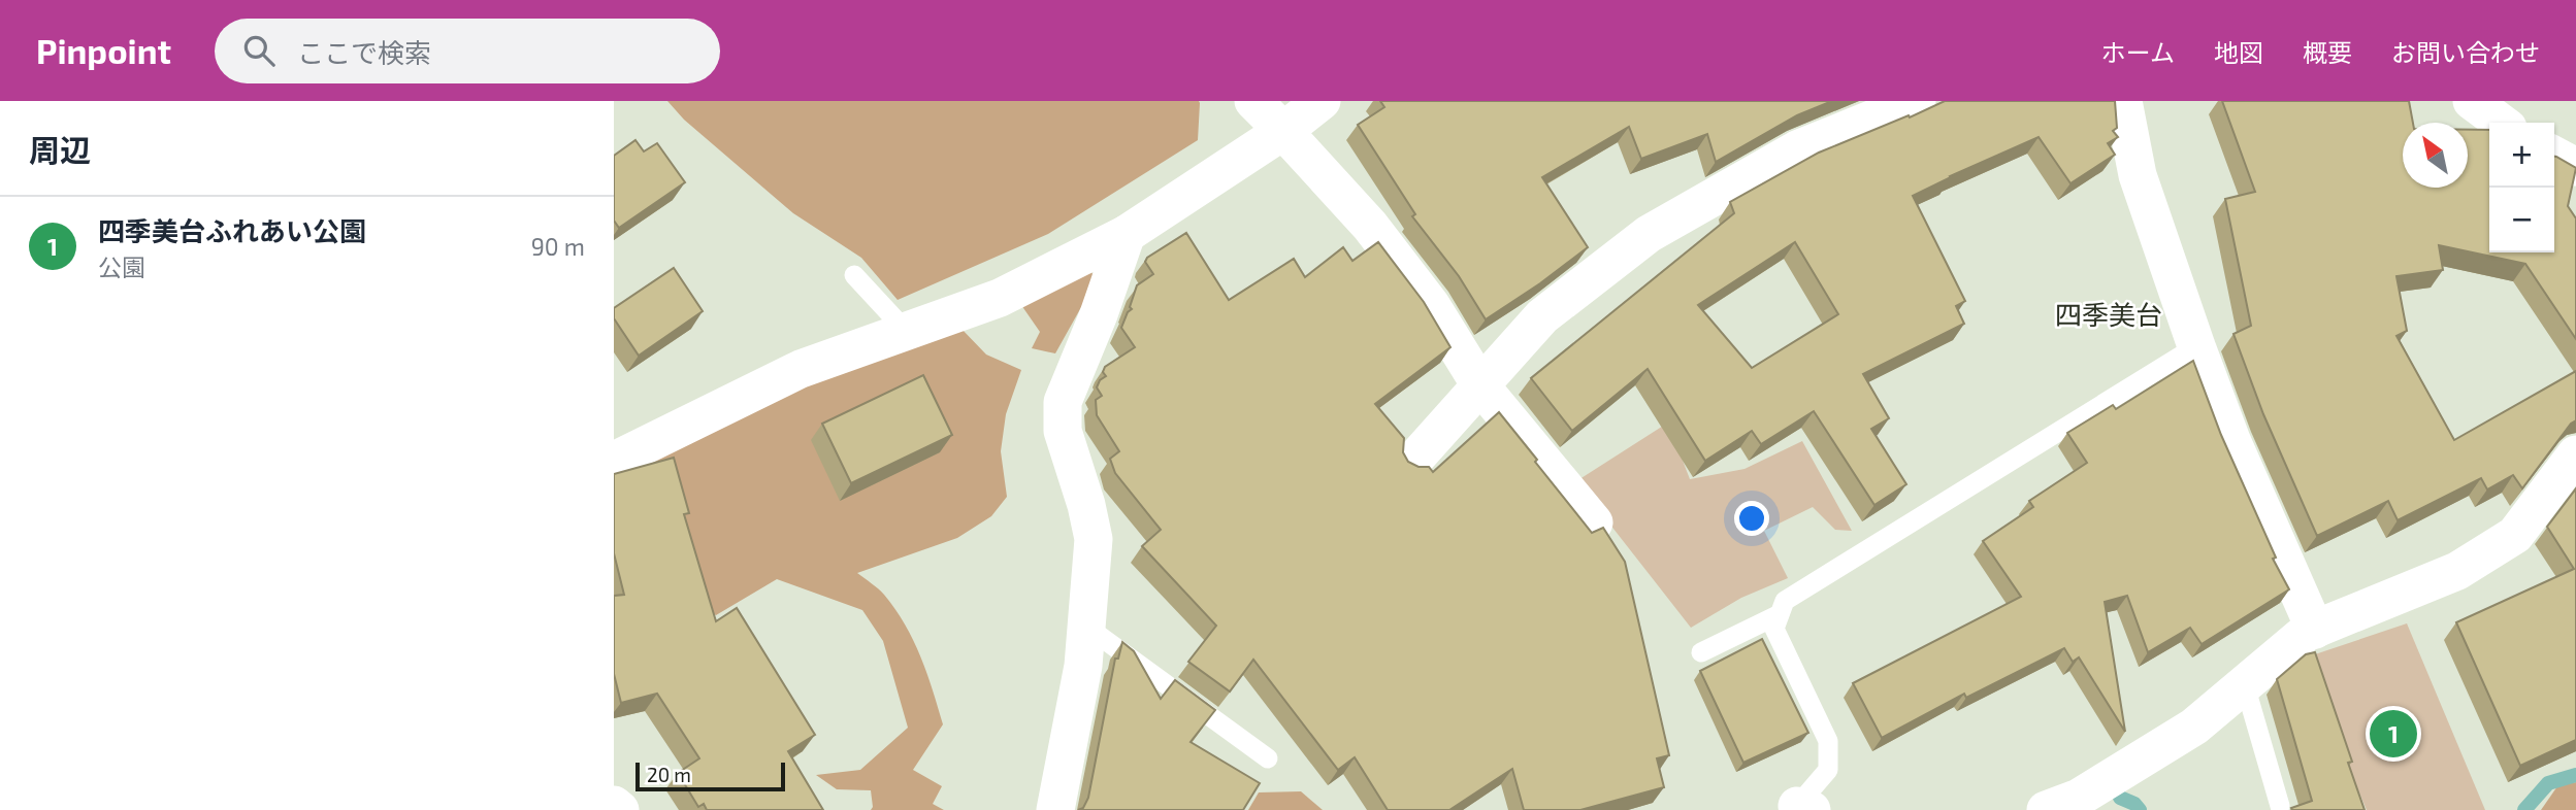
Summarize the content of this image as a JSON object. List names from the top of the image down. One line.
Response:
{"districts":["四季美台"],"scale_bar":"20 m","north":"top left","page":{"header":"Pinpoint","search":"ここで検索","nav":["ホーム","地図","概要","お問い合わせ"],"heading":"周辺","map_buttons":["+","−"],"list":[{"mark":"1","name":"四季美台ふれあい公園","note":"公園","value":"90 m"}],"pins":"1","scale":"20 m"}}
